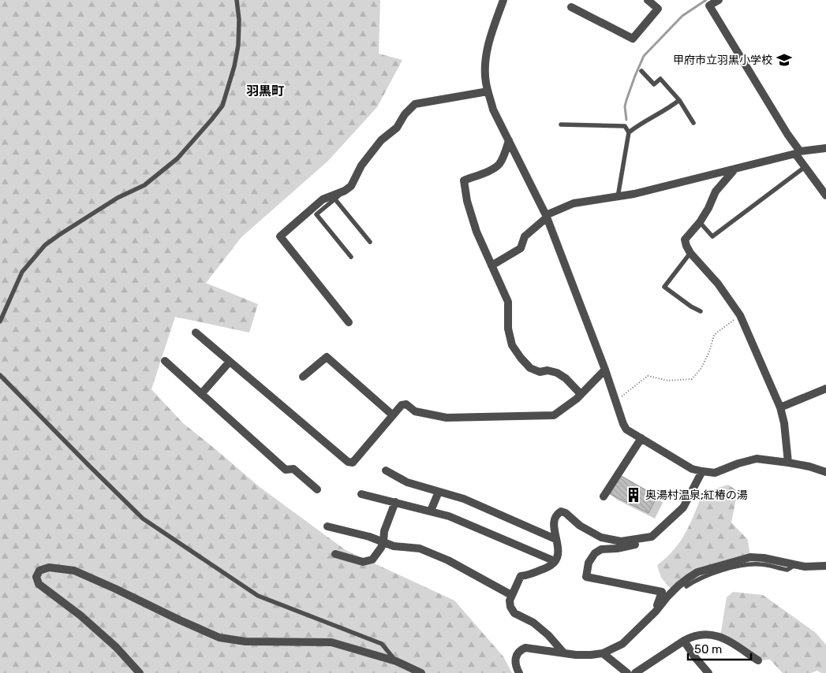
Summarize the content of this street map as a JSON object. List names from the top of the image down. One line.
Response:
{"districts":["羽黒町"],"places":{"school or university":["甲府市立羽黒小学校"],"building":["奥湯村温泉;紅椿の湯"]},"scale_bar":"50 m"}
